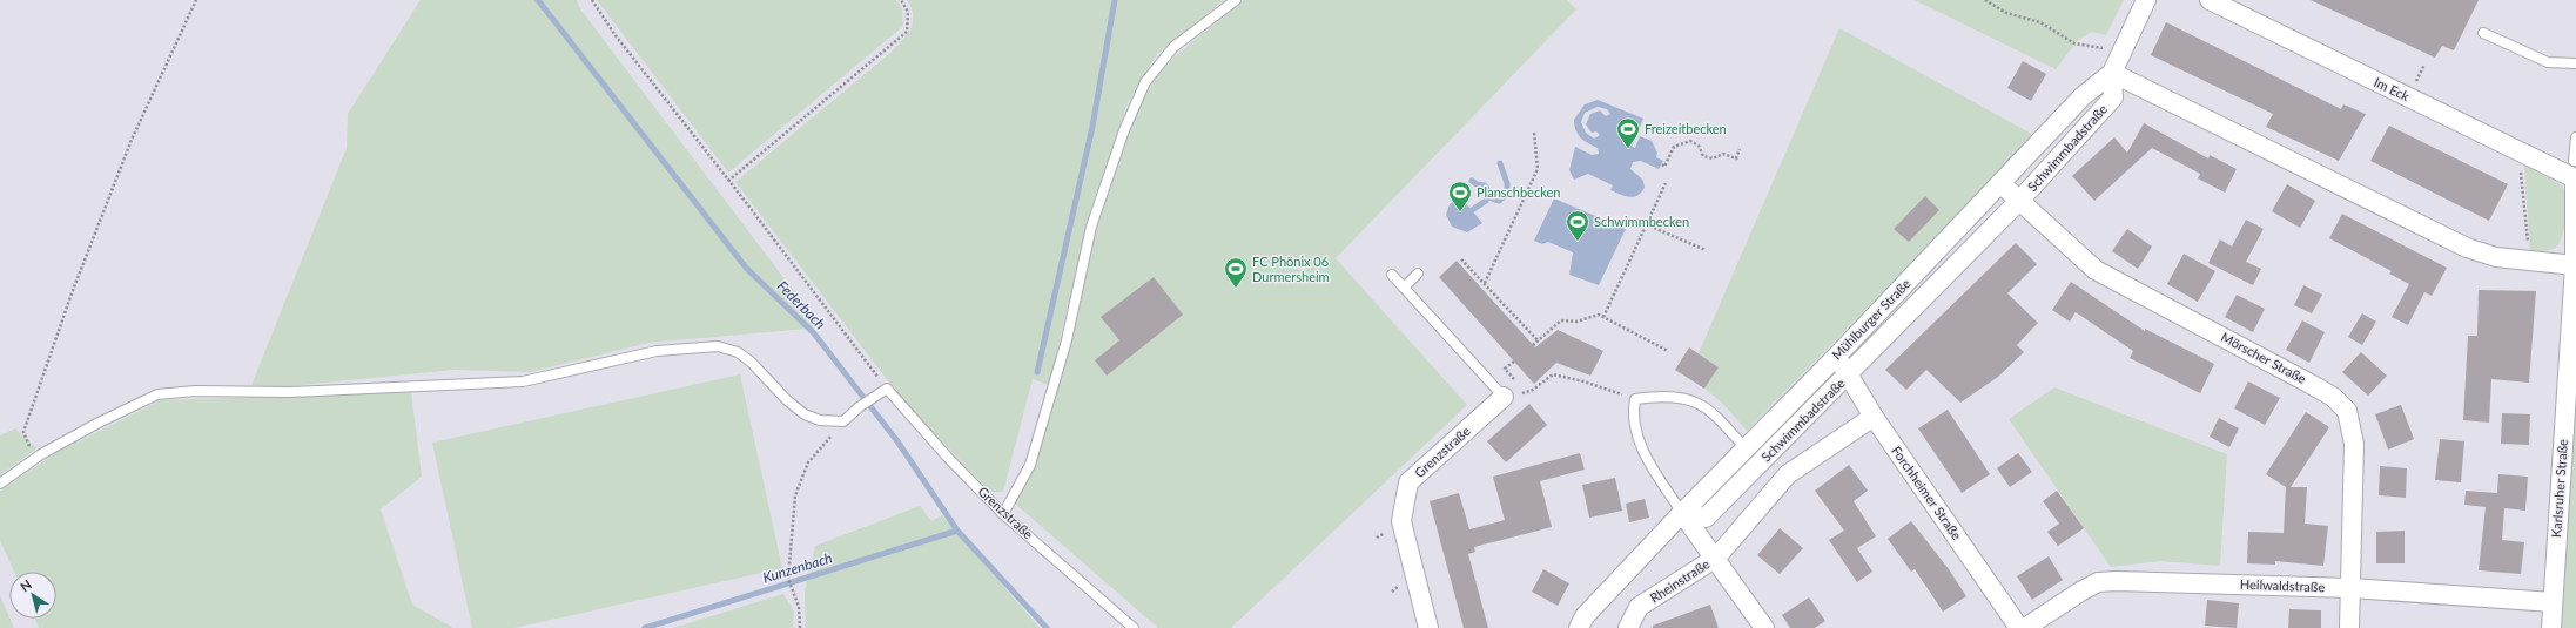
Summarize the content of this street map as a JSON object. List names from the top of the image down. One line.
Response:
{"streets":{"street":["Im Eck","Schwimmbadstraße","Mühlburger Straße","Mörscher Straße","Grenzstraße","Karlsruher Straße","Forchheimer Straße","Rheinstraße","Heilwaldstraße"]},"crossings":[["Im Eck","Karlsruher Straße"],["Schwimmbadstraße","Mühlburger Straße"],["Schwimmbadstraße","Mörscher Straße"],["Schwimmbadstraße","Forchheimer Straße"],["Schwimmbadstraße","Rheinstraße"],["Mühlburger Straße","Mörscher Straße"],["Mühlburger Straße","Forchheimer Straße"],["Mühlburger Straße","Rheinstraße"],["Mörscher Straße","Heilwaldstraße"],["Karlsruher Straße","Heilwaldstraße"]],"water":["Federbach","Kunzenbach"],"places":{"sports":["Freizeitbecken","Planschbecken","Schwimmbecken","FC Phönix 06 Durmersheim"]},"north":"top left"}
